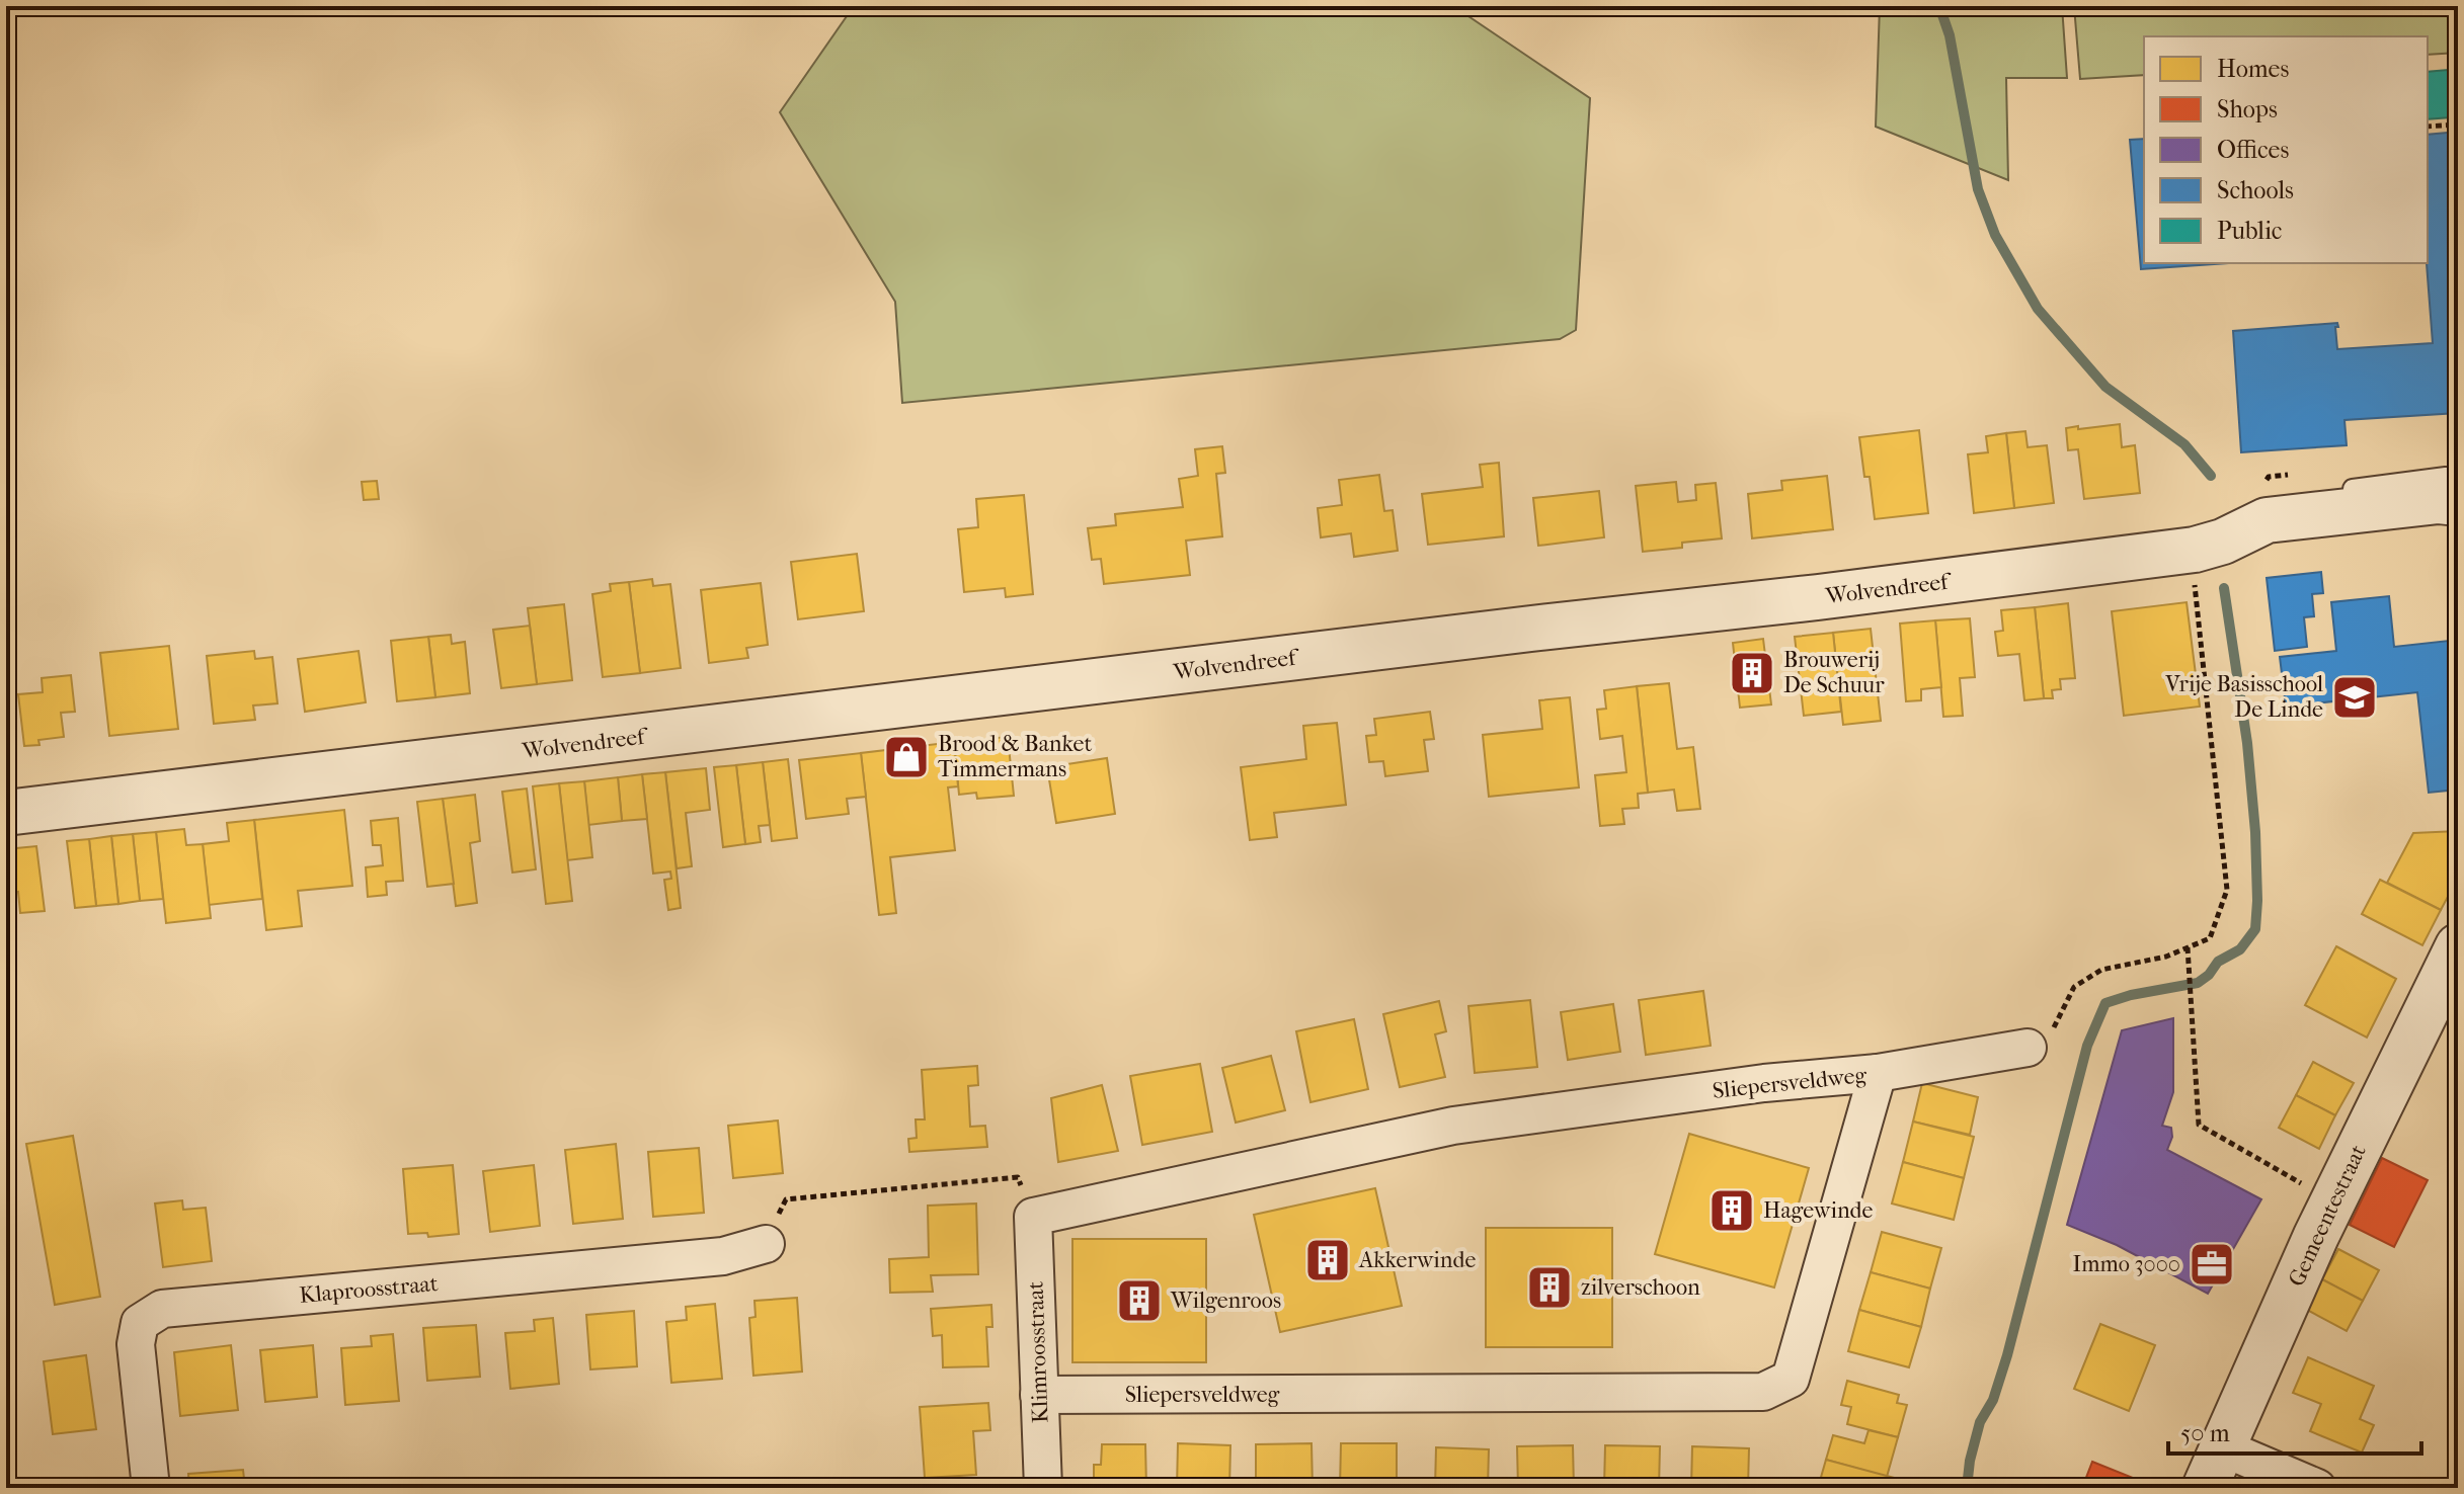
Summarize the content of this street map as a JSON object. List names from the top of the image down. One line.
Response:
{"streets":{"street":["Wolvendreef","Sliepersveldweg","Gemeentestraat","Klaproosstraat","Klimroosstraat"]},"crossings":[["Sliepersveldweg","Klimroosstraat"]],"places":{"building":["Brouwerij De Schuur","Hagewinde","Akkerwinde","zilverschoon","Wilgenroos"],"school or university":["Vrije Basisschool De Linde"],"shop":["Brood & Banket Timmermans"],"office":["Immo 3000"]},"legend":["Homes","Shops","Offices","Schools","Public"],"scale_bar":"50 m"}
